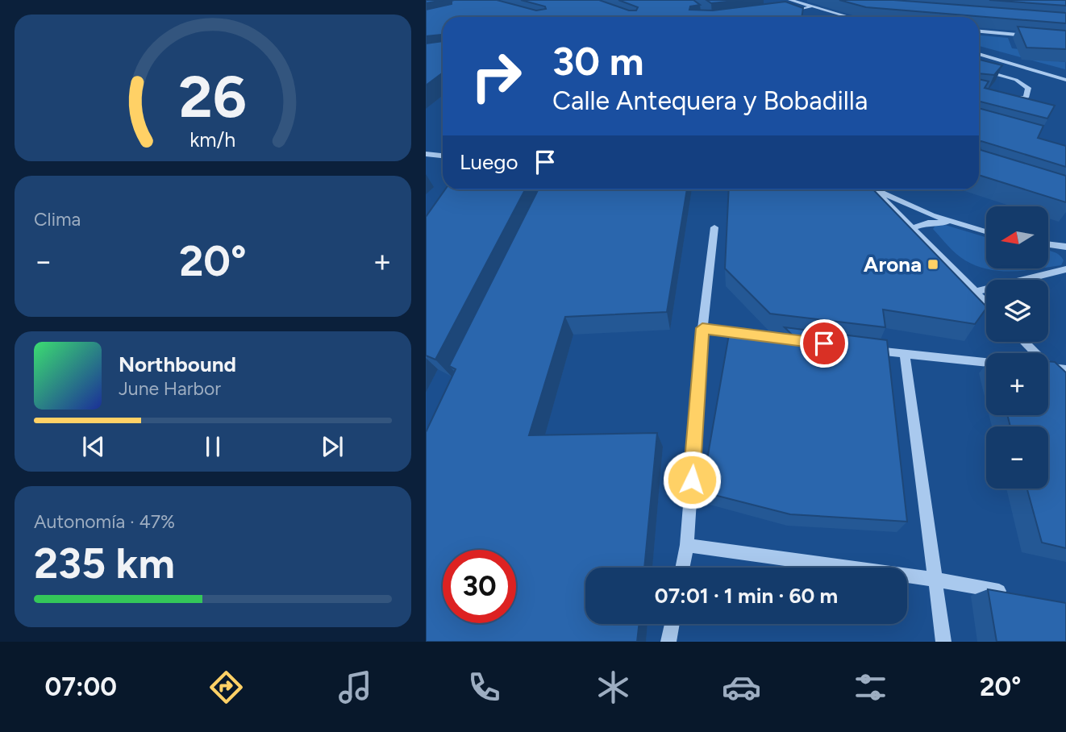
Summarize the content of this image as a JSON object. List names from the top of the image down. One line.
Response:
{"places":{"transit":["Arona"]},"north":"left","page":{"turn":["30 m","Calle Antequera y Bobadilla"],"then":"Luego","tile":["Clima",["Autonomía · 47%","235 km"]],"map_buttons":["+","−"],"heat":["−","20°","+"],"song":["Northbound","June Harbor"],"limit":"30","trip":"07:01 · 1 min · 60 m","tabs":["07:00","20°"],"gauge":["26","km/h"]}}
